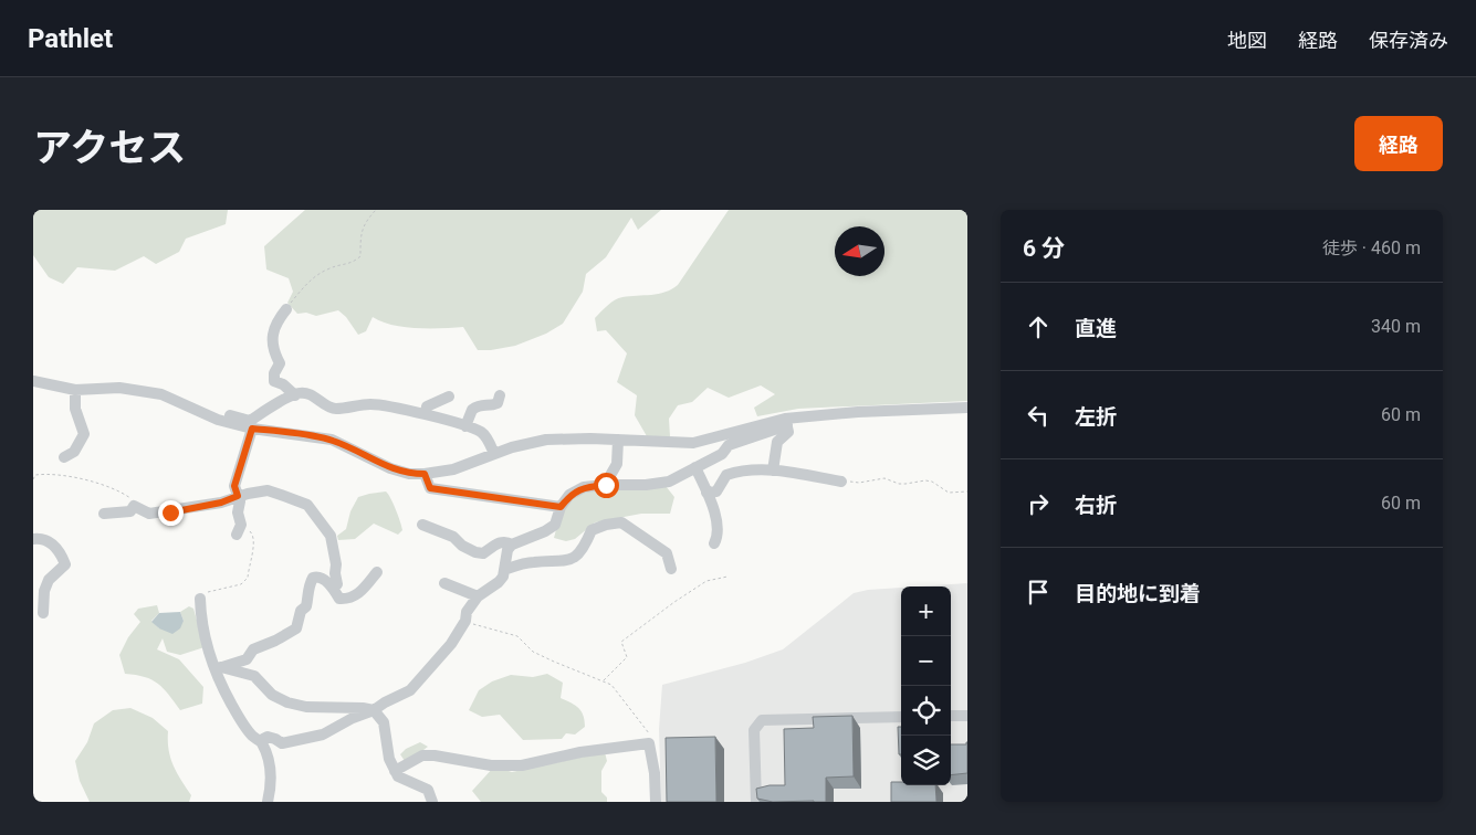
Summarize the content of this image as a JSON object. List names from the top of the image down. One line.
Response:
{"north":"left","page":{"header":"Pathlet","nav":["地図","経路","保存済み"],"title":"アクセス","buttons":"経路","heading":["6 分","徒歩 · 460 m"],"list":[["直進","340 m"],["左折","60 m"],["右折","60 m"],"目的地に到着"],"map_buttons":["+","−"]}}
